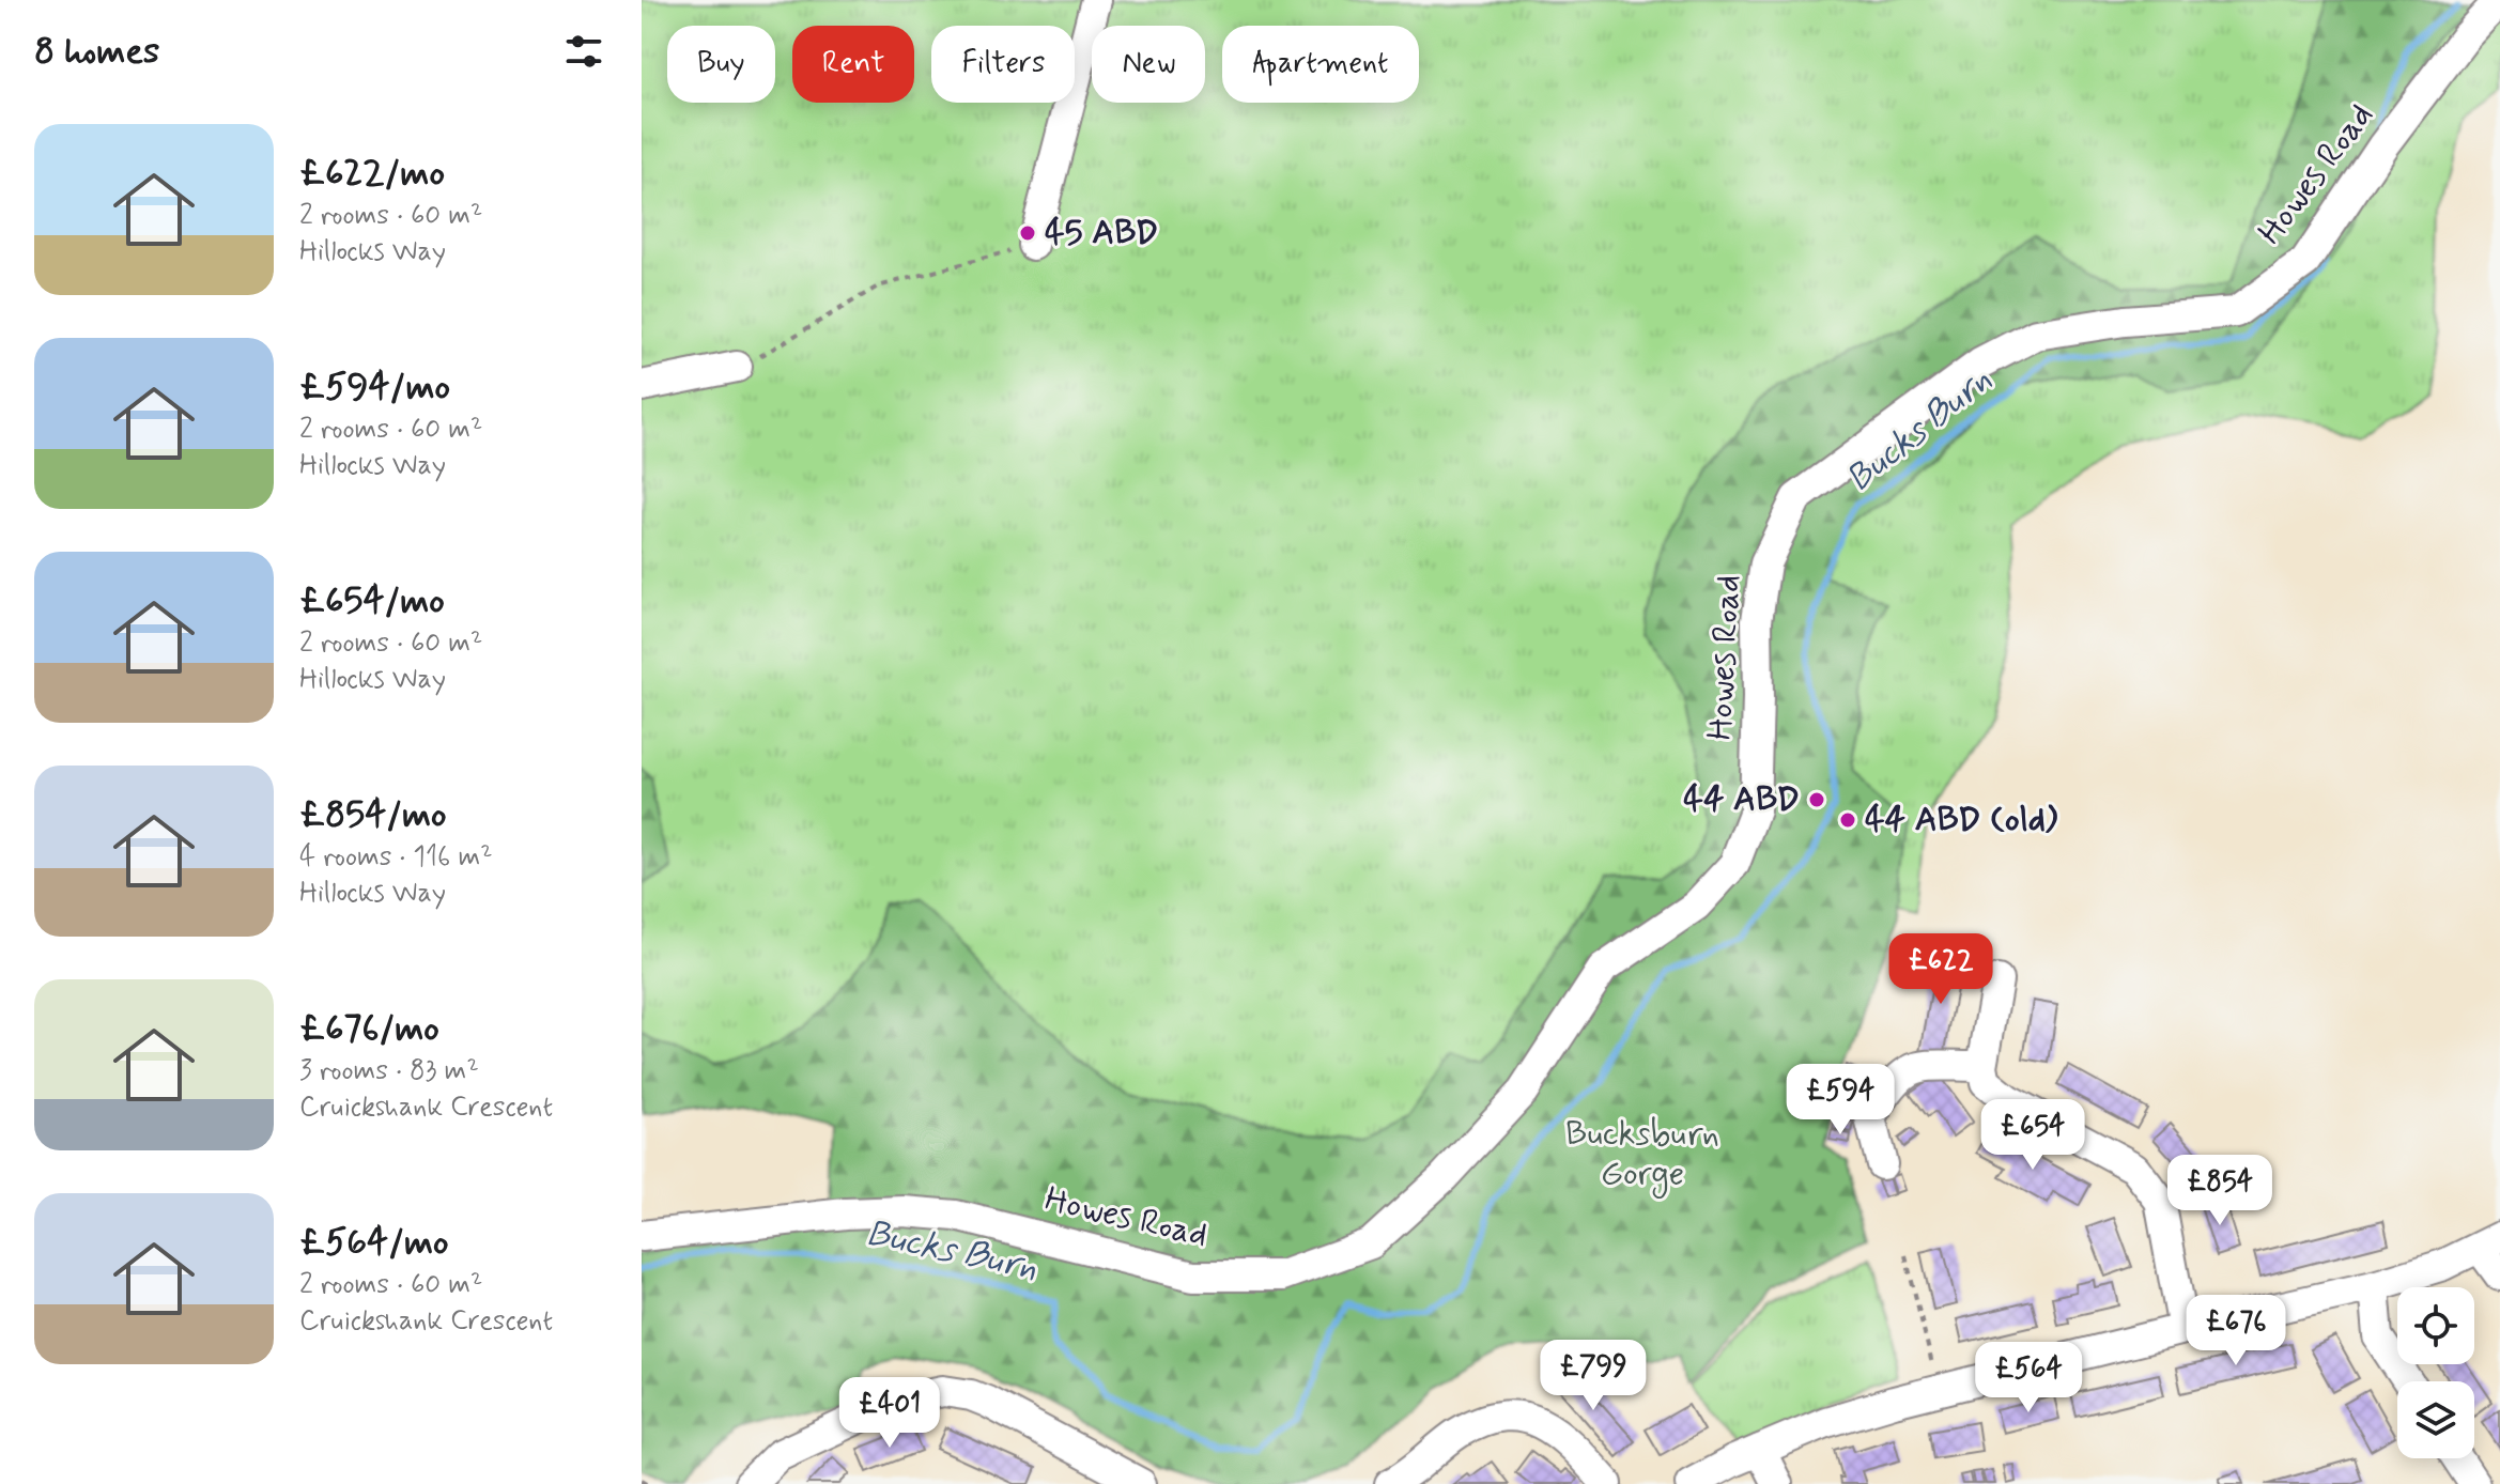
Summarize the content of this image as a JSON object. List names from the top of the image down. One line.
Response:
{"streets":{"street":["Howes Road"]},"water":["Bucks Burn"],"parks":["Bucksburn Gorge"],"places":["45 ABD","44 ABD","44 ABD (old)"],"page":{"heading":"8 homes","chip":["Buy","Rent","Filters","New","Apartment"],"list":[{"name":"£622/mo","note":"2 rooms · 60 m² · Hillocks Way"},{"name":"£594/mo","note":"2 rooms · 60 m² · Hillocks Way"},{"name":"£654/mo","note":"2 rooms · 60 m² · Hillocks Way"},{"name":"£854/mo","note":"4 rooms · 116 m² · Hillocks Way"},{"name":"£676/mo","note":"3 rooms · 83 m² · Cruickshank Crescent"},{"name":"£564/mo","note":"2 rooms · 60 m² · Cruickshank Crescent"}],"price":["£622","£594","£654","£854","£676","£799","£564","£401"]}}
